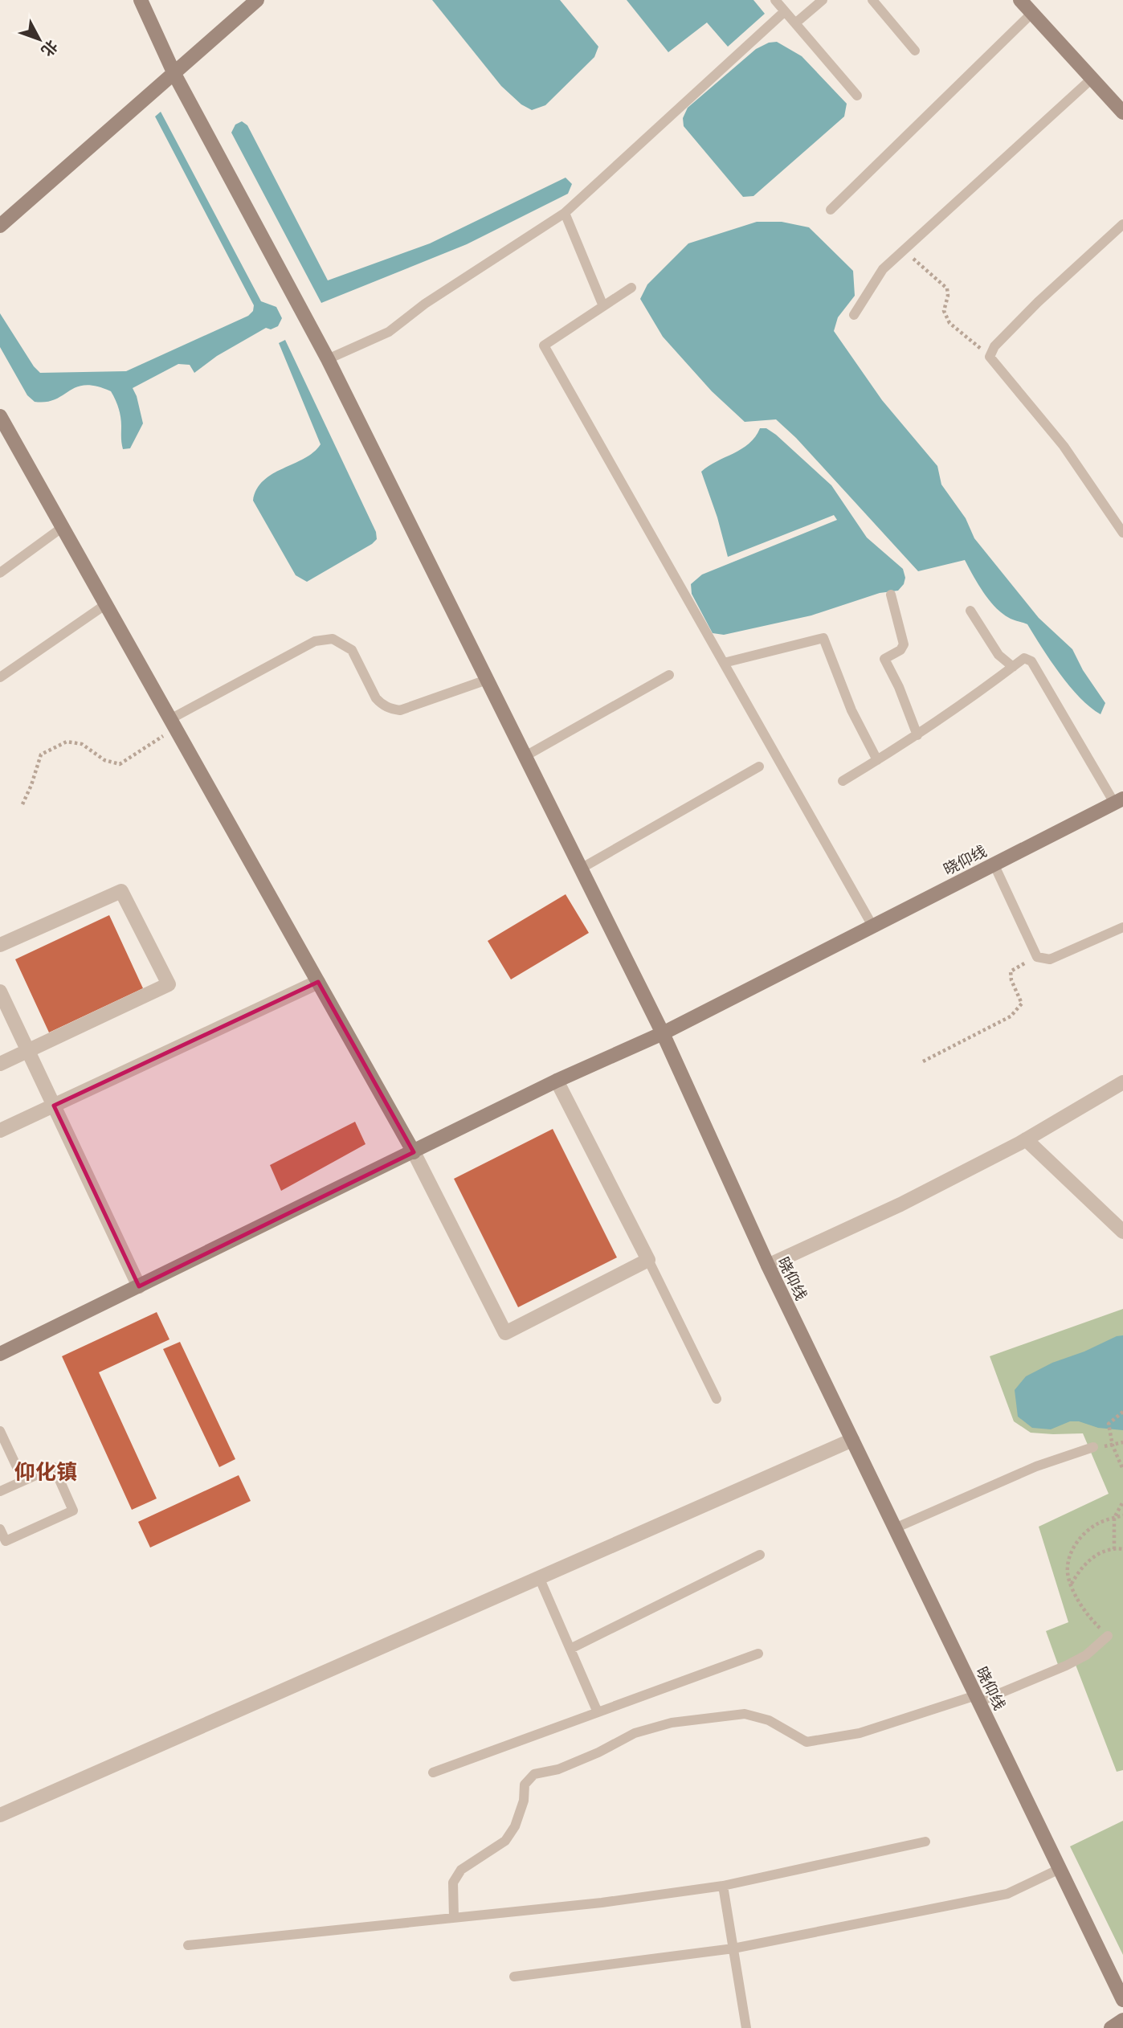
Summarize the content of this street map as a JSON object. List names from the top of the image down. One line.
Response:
{"streets":{"street":["晓仰线"]},"districts":["仰化镇"],"north":"bottom right"}
